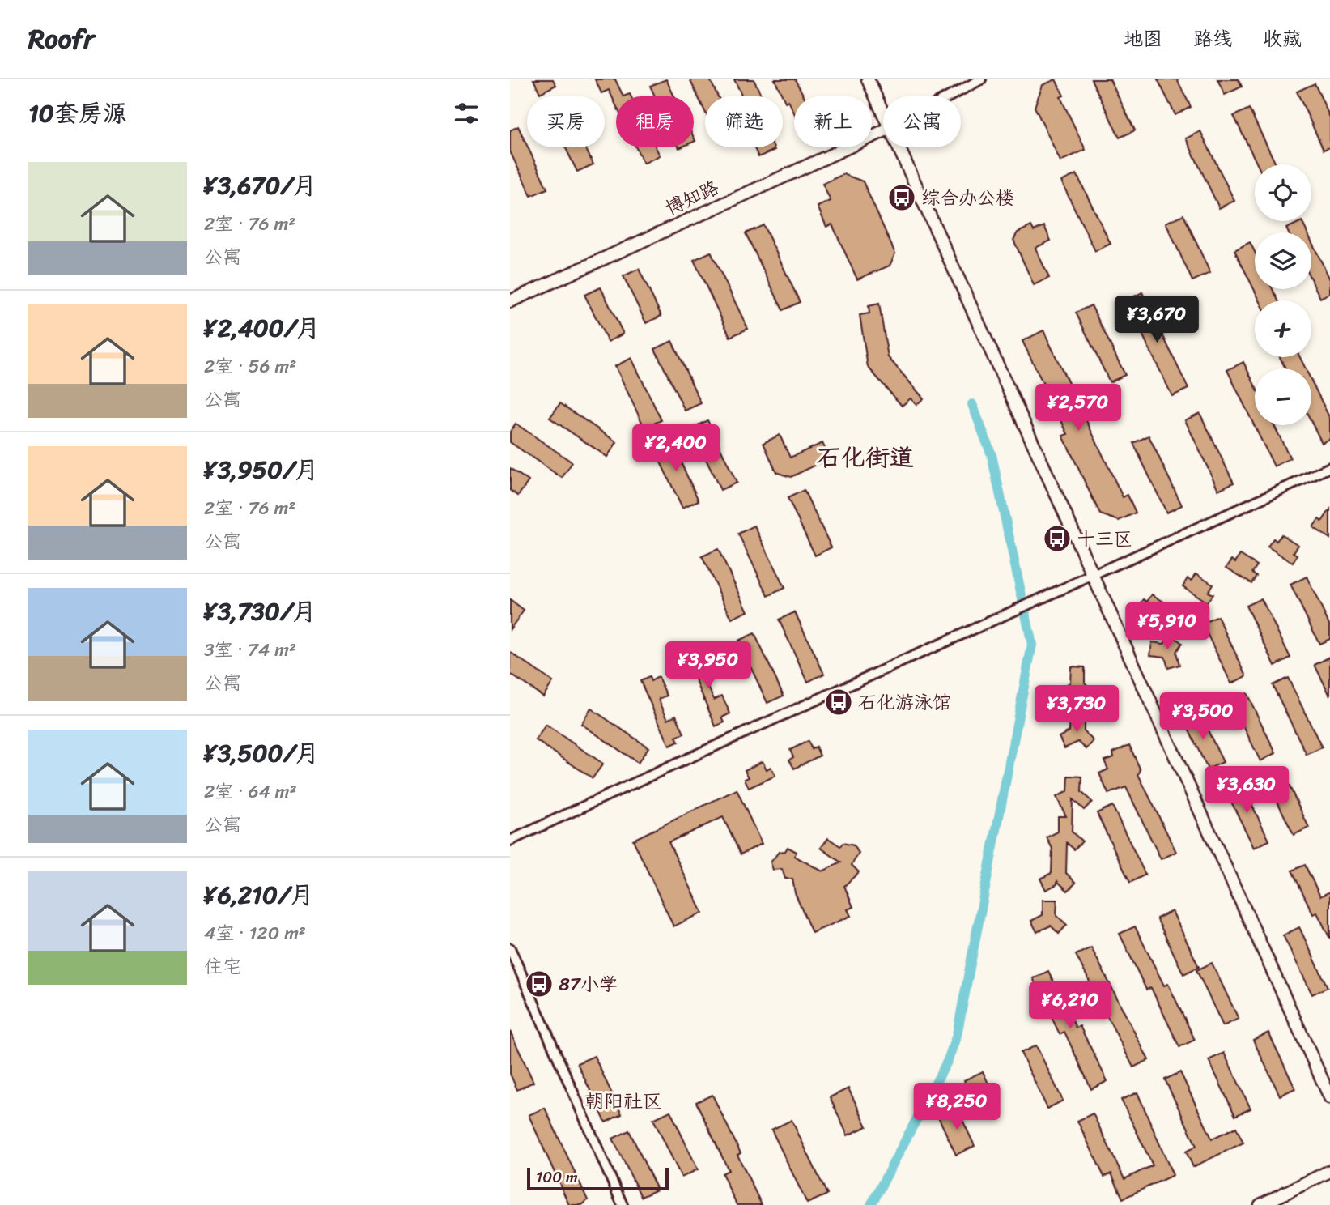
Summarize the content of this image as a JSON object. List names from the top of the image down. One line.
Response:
{"streets":{"street":["博知路"]},"districts":["石化街道","朝阳社区"],"places":{"bus stop":["综合办公楼","十三区","石化游泳馆","87小学"]},"scale_bar":"100 m","page":{"header":"Roofr","nav":["地图","路线","收藏"],"heading":"10套房源","chip":["买房","租房","筛选","新上","公寓"],"list":[{"name":"¥3,670/月","note":"2室 · 76 m² · 公寓"},{"name":"¥2,400/月","note":"2室 · 56 m² · 公寓"},{"name":"¥3,950/月","note":"2室 · 76 m² · 公寓"},{"name":"¥3,730/月","note":"3室 · 74 m² · 公寓"},{"name":"¥3,500/月","note":"2室 · 64 m² · 公寓"},{"name":"¥6,210/月","note":"4室 · 120 m² · 住宅"}],"map_buttons":["+","−"],"price":["¥3,670","¥2,570","¥2,400","¥5,910","¥3,950","¥3,730","¥3,500","¥3,630","¥6,210","¥8,250"],"scale":"100 m"}}
